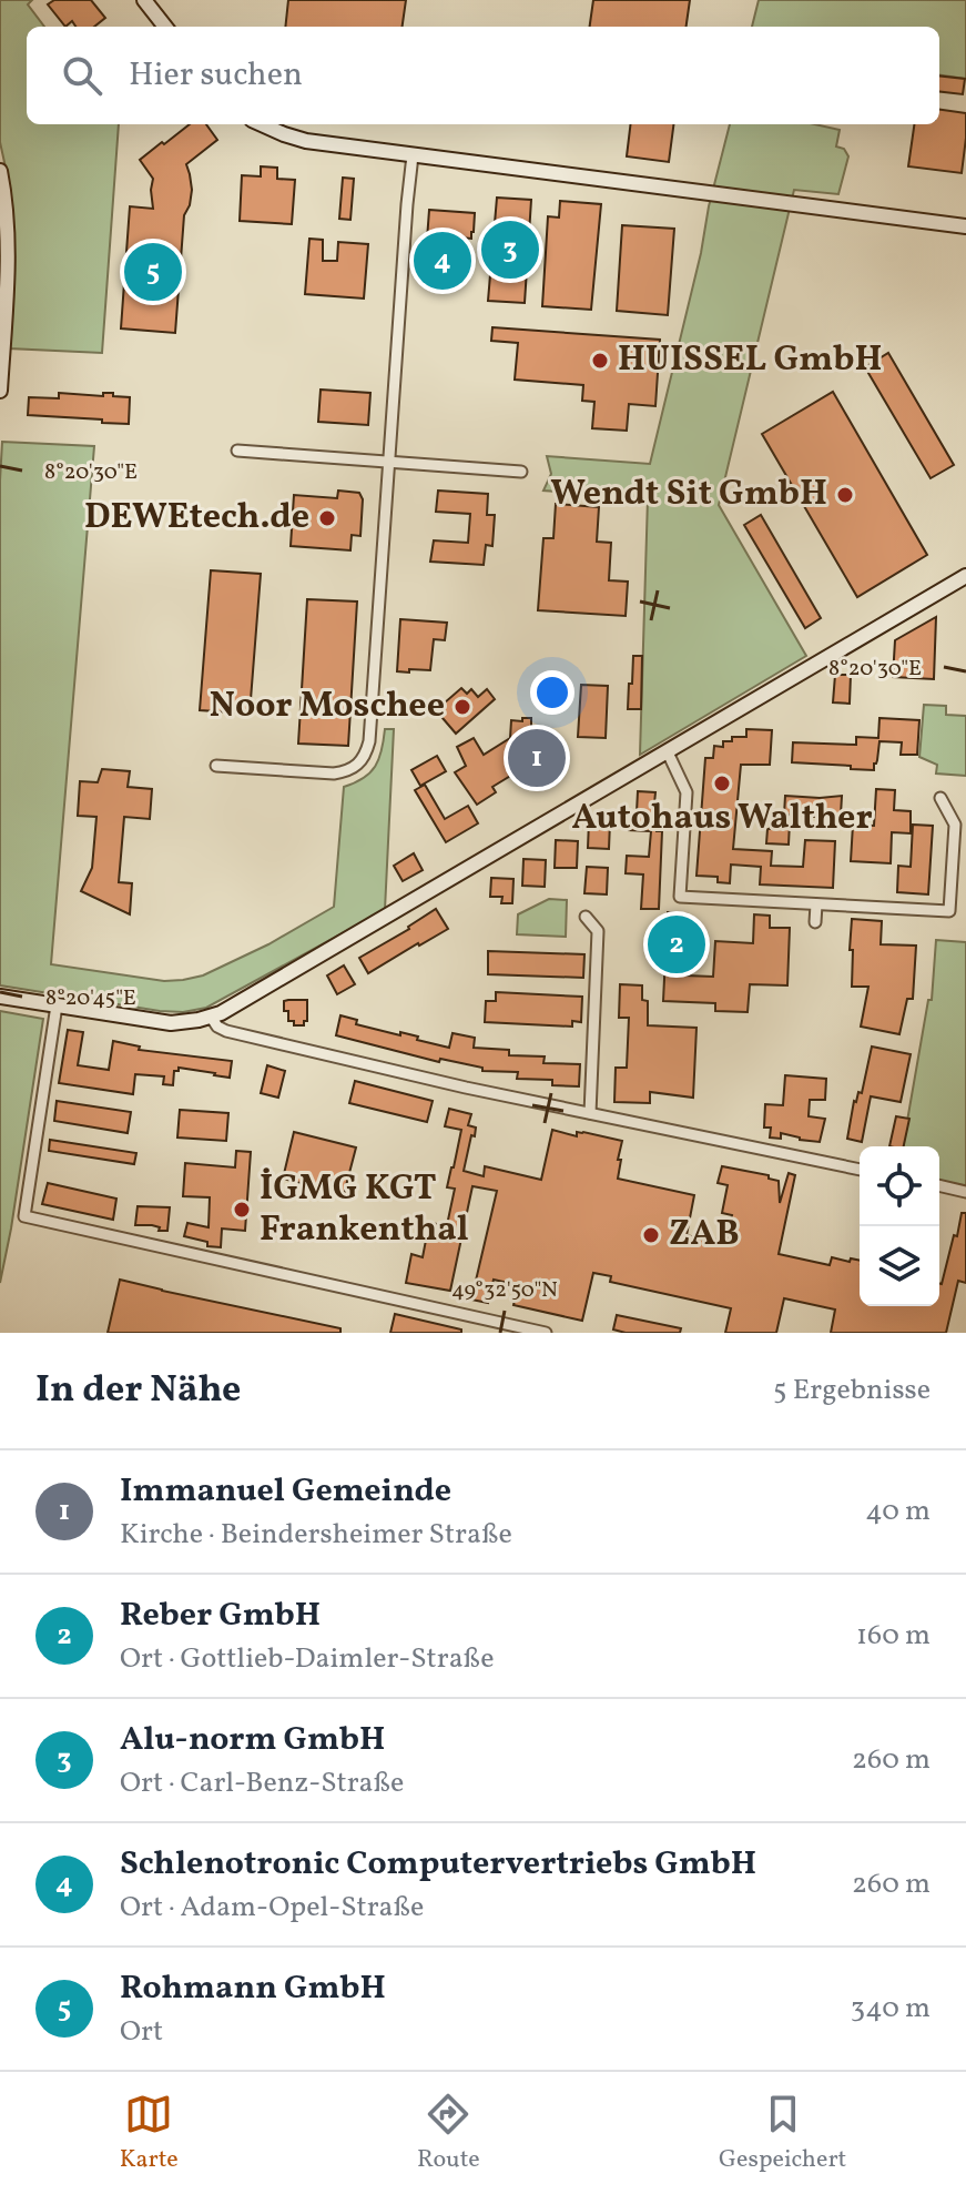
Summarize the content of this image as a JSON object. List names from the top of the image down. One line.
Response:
{"places":["HUISSEL GmbH","Wendt Sit GmbH","DEWEtech.de","Noor Moschee","Autohaus Walther","İGMG KGT Frankenthal","ZAB"],"page":{"search":"Hier suchen","pins":["3","4","5","1","2"],"heading":["In der Nähe","5 Ergebnisse"],"list":[{"mark":"1","name":"Immanuel Gemeinde","note":"Kirche · Beindersheimer Straße","value":"40 m"},{"mark":"2","name":"Reber GmbH","note":"Ort · Gottlieb-Daimler-Straße","value":"160 m"},{"mark":"3","name":"Alu-norm GmbH","note":"Ort · Carl-Benz-Straße","value":"260 m"},{"mark":"4","name":"Schlenotronic Computervertriebs GmbH","note":"Ort · Adam-Opel-Straße","value":"260 m"},{"mark":"5","name":"Rohmann GmbH","note":"Ort","value":"340 m"}],"nav":["Karte","Route","Gespeichert"]},"coordinates":["8°20'30\"E","8°20'45\"E","49°32'50\"N"]}
